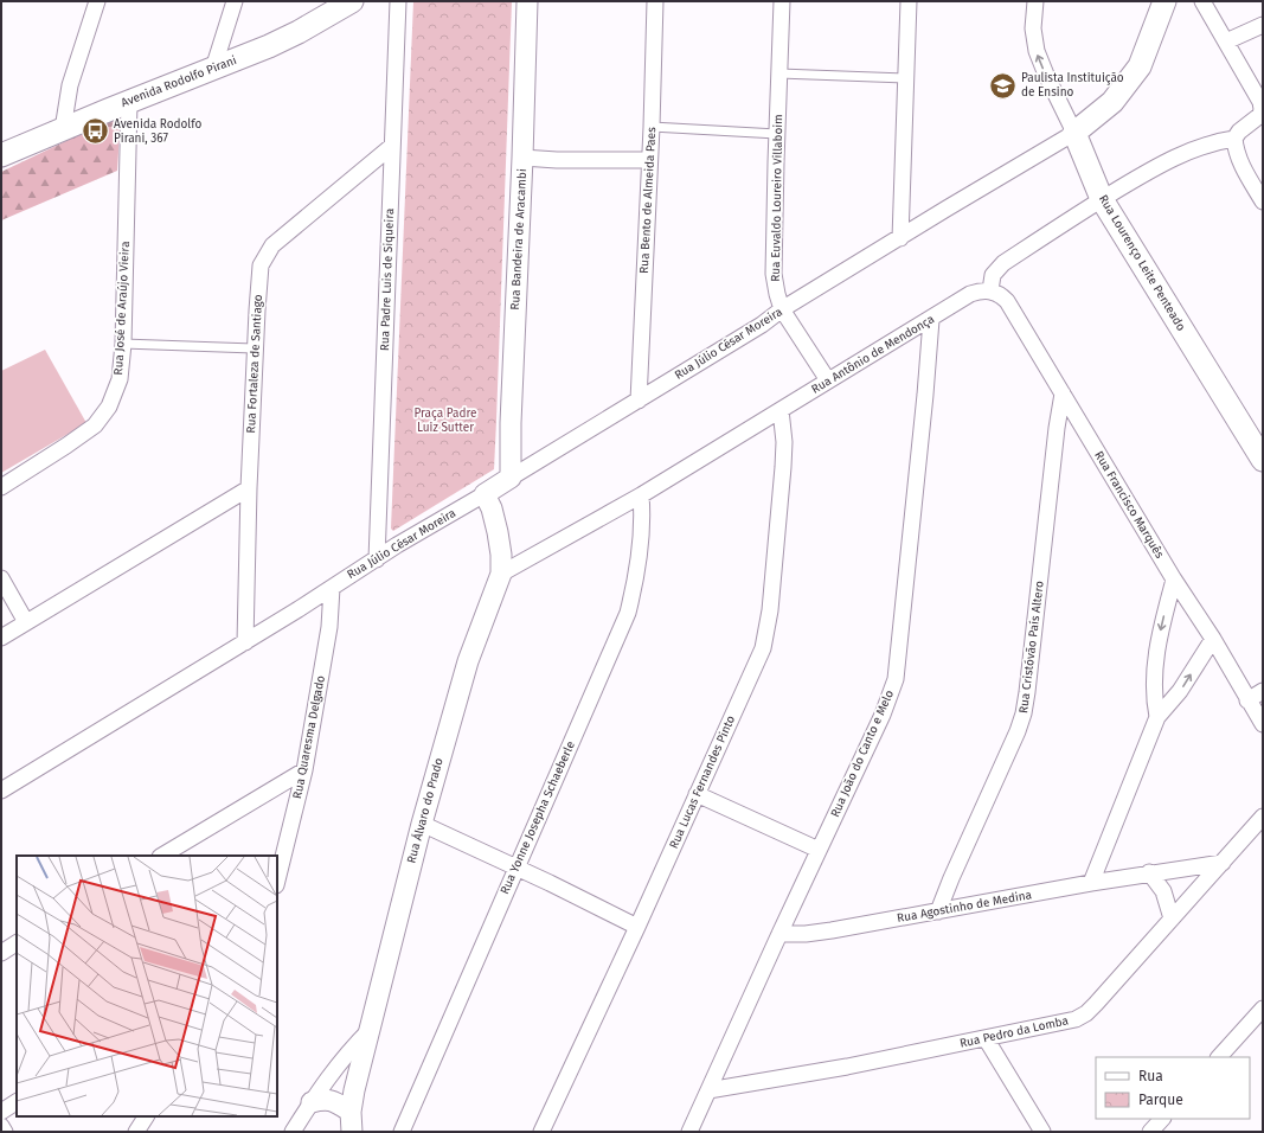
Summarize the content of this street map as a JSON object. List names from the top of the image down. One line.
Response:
{"streets":{"main road":["Avenida Rodolfo Pirani","Rua Lourenço Leite Penteado","Rua Júlio César Moreira"],"street":["Rua Euvaldo Loureiro Villaboim","Rua Bento de Almeida Paes","Rua Bandeira de Aracambi","Rua Padre Luis de Siqueira","Rua José de Araújo Vieira","Rua Antônio de Mendonça","Rua Fortaleza de Santiago","Rua Francisco Marquês","Rua Cristóvão País Altero","Rua Quaresma Delgado","Rua João do Canto e Melo","Rua Lucas Fernandes Pinto","Rua Álvaro do Prado","Rua Yonne Josepha Schaeberle","Rua Agostinho de Medina","Rua Pedro da Lomba"]},"crossings":[["Avenida Rodolfo Pirani","Rua José de Araújo Vieira"],["Rua Euvaldo Loureiro Villaboim","Rua Júlio César Moreira"],["Rua Euvaldo Loureiro Villaboim","Rua Antônio de Mendonça"],["Rua Bento de Almeida Paes","Rua Júlio César Moreira"],["Rua Bandeira de Aracambi","Rua Júlio César Moreira"],["Rua Lourenço Leite Penteado","Rua Júlio César Moreira"],["Rua Padre Luis de Siqueira","Rua Júlio César Moreira"],["Rua Padre Luis de Siqueira","Rua Fortaleza de Santiago"],["Rua Júlio César Moreira","Rua Fortaleza de Santiago"],["Rua Júlio César Moreira","Rua Quaresma Delgado"],["Rua Júlio César Moreira","Rua Álvaro do Prado"],["Rua Antônio de Mendonça","Rua Francisco Marquês"],["Rua Antônio de Mendonça","Rua João do Canto e Melo"],["Rua Antônio de Mendonça","Rua Lucas Fernandes Pinto"],["Rua Antônio de Mendonça","Rua Álvaro do Prado"],["Rua Antônio de Mendonça","Rua Yonne Josepha Schaeberle"],["Rua Francisco Marquês","Rua Cristóvão País Altero"],["Rua Cristóvão País Altero","Rua Agostinho de Medina"],["Rua João do Canto e Melo","Rua Agostinho de Medina"],["Rua João do Canto e Melo","Rua Pedro da Lomba"],["Rua Agostinho de Medina","Rua Pedro da Lomba"]],"parks":["Praça Padre Luiz Sutter"],"places":{"school or university":["Paulista Instituição de Ensino"],"bus stop":["Avenida Rodolfo Pirani, 367"]},"legend":["Rua","Parque"]}
